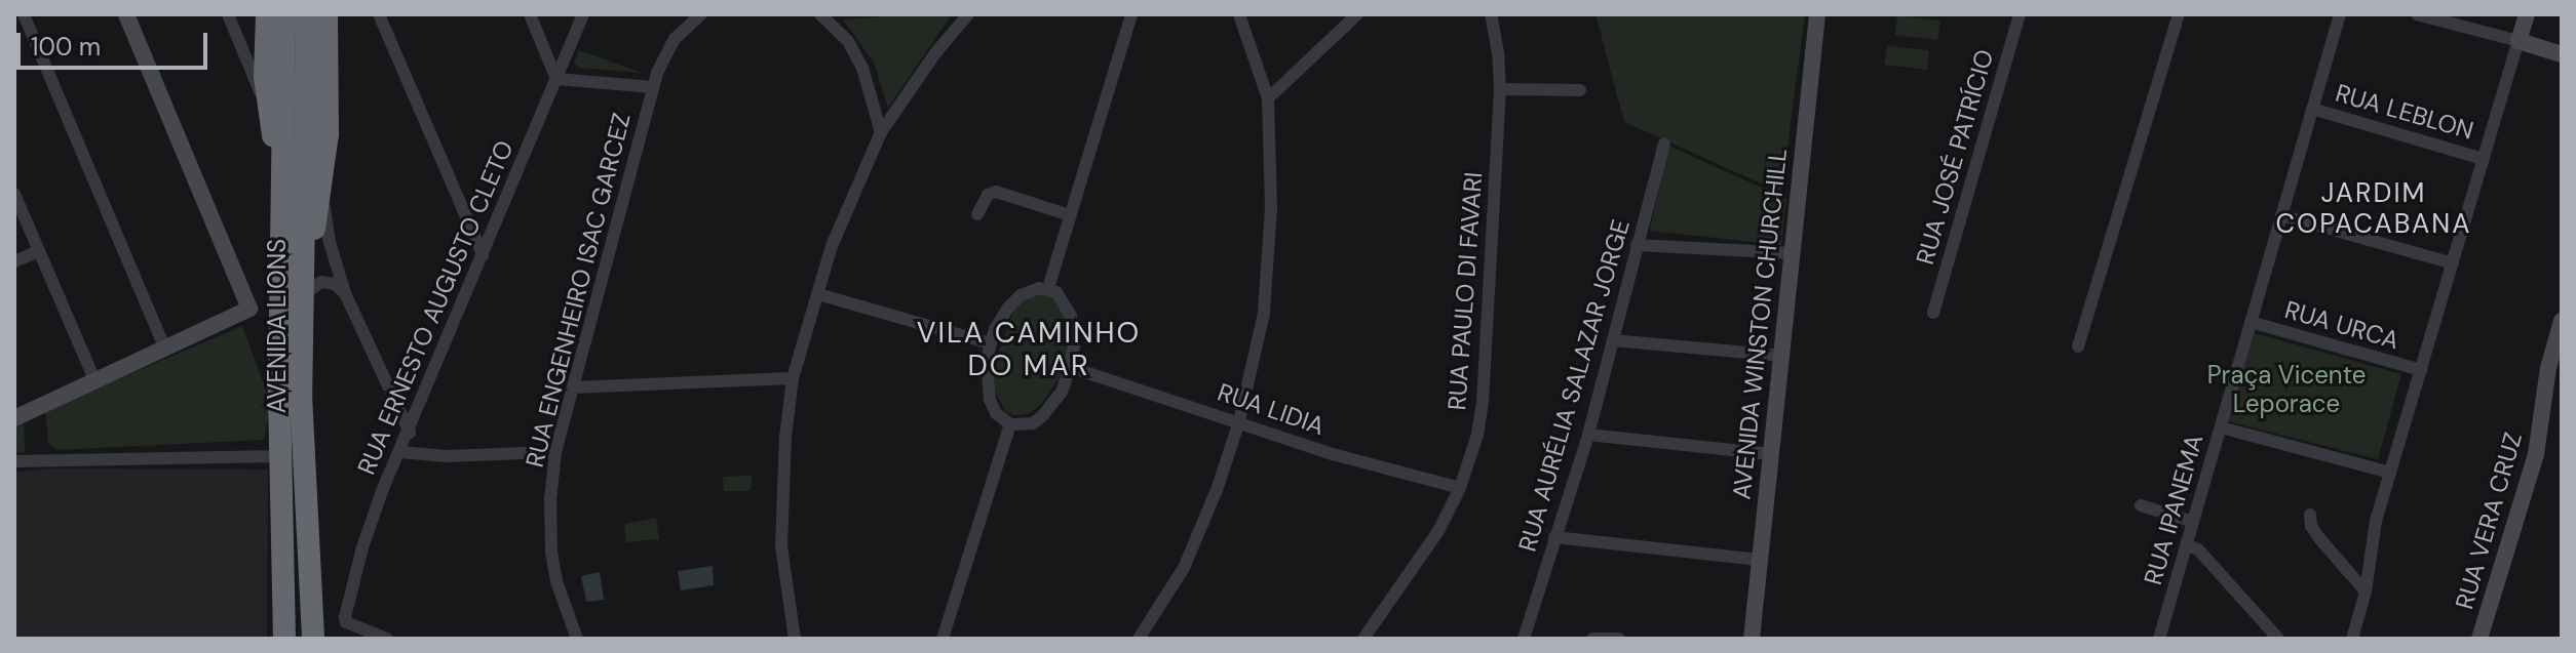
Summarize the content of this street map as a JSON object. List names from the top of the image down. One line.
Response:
{"streets":{"highway":["AVENIDA LIONS"],"street":["RUA LEBLON","RUA JOSÉ PATRÍCIO","RUA ENGENHEIRO ISAC GARCEZ","RUA PAULO DI FAVARI","RUA ERNESTO AUGUSTO CLETO","AVENIDA WINSTON CHURCHILL","RUA URCA","RUA AURÉLIA SALAZAR JORGE","RUA LIDIA","RUA IPANEMA","RUA VERA CRUZ"]},"crossings":[["RUA LEBLON","RUA IPANEMA"],["RUA PAULO DI FAVARI","RUA LIDIA"],["RUA URCA","RUA IPANEMA"]],"districts":["JARDIM COPACABANA","VILA CAMINHO DO MAR"],"parks":["Praça Vicente Leporace"],"scale_bar":"100 m"}
